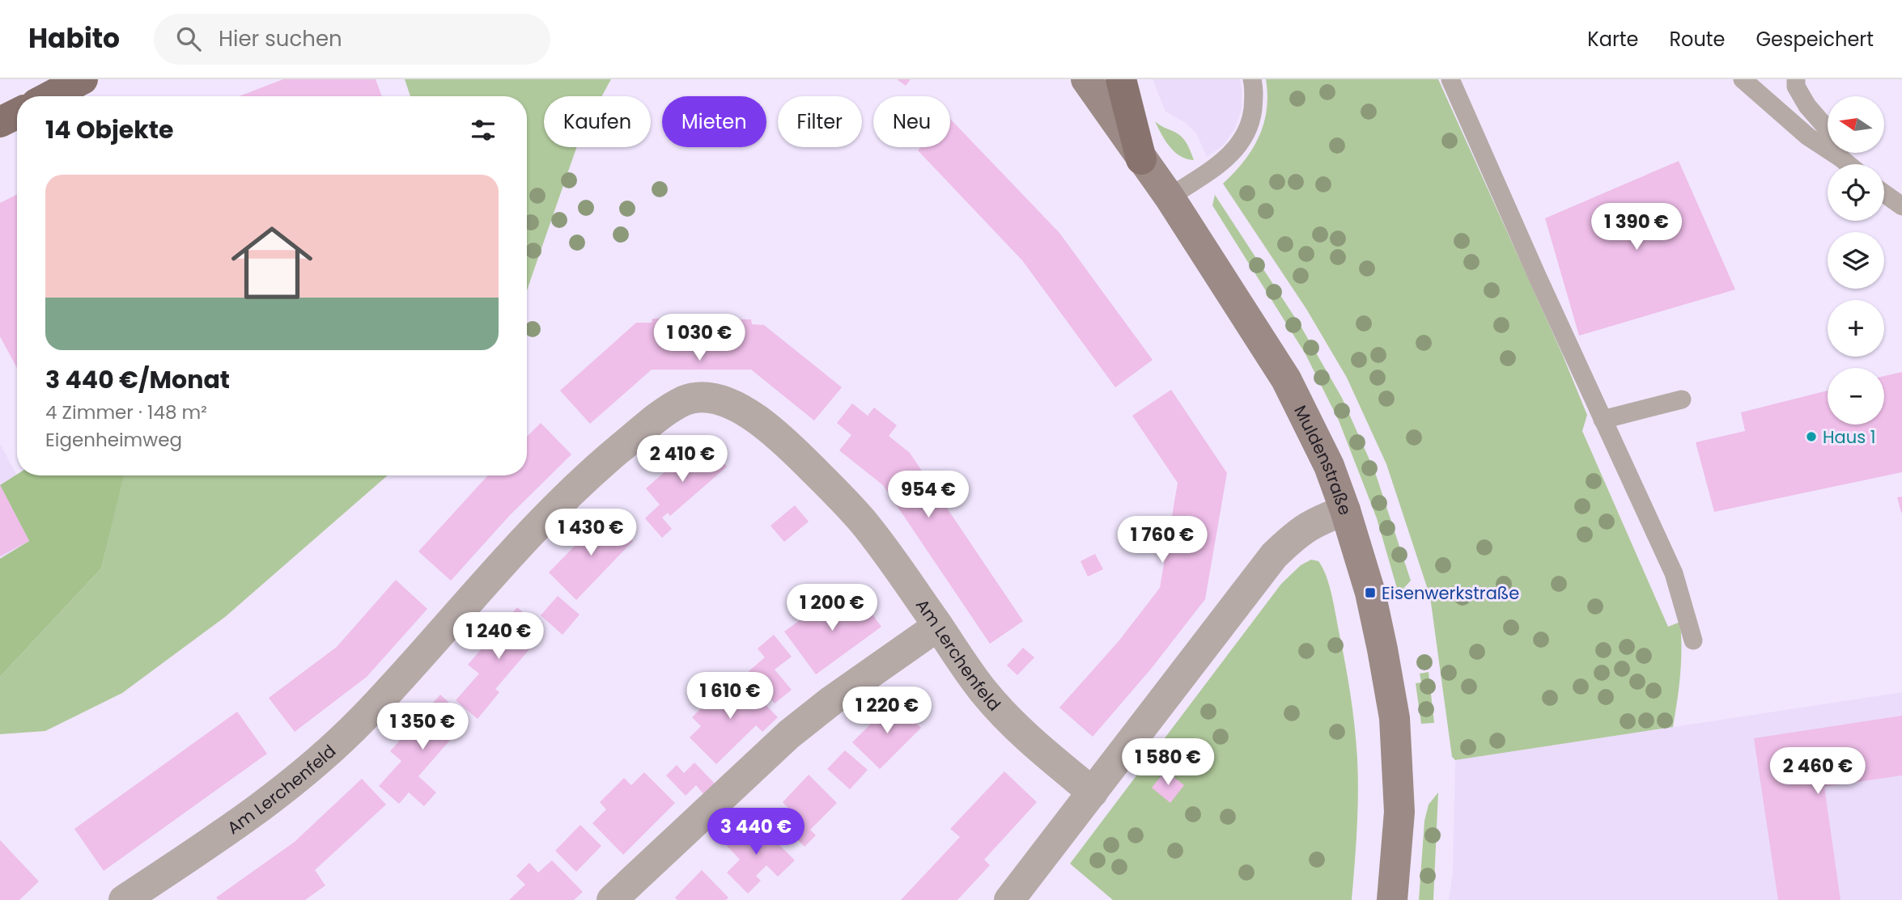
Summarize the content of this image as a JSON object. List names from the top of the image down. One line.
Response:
{"streets":{"main road":["Muldenstraße"],"street":["Am Lerchenfeld"]},"places":{"other":["Haus 1"],"transit":["Eisenwerkstraße"]},"north":"left","page":{"header":"Habito","search":"Hier suchen","nav":["Karte","Route","Gespeichert"],"map_buttons":["+","−"],"chip":["Kaufen","Mieten","Filter","Neu"],"heading":"14 Objekte","list":[{"name":"3 440 €/Monat","note":"4 Zimmer · 148 m² · Eigenheimweg"}],"price":["1 390 €","1 030 €","2 410 €","954 €","1 430 €","1 760 €","1 200 €","1 240 €","1 610 €","1 220 €","1 350 €","1 580 €","2 460 €","3 440 €"]}}
